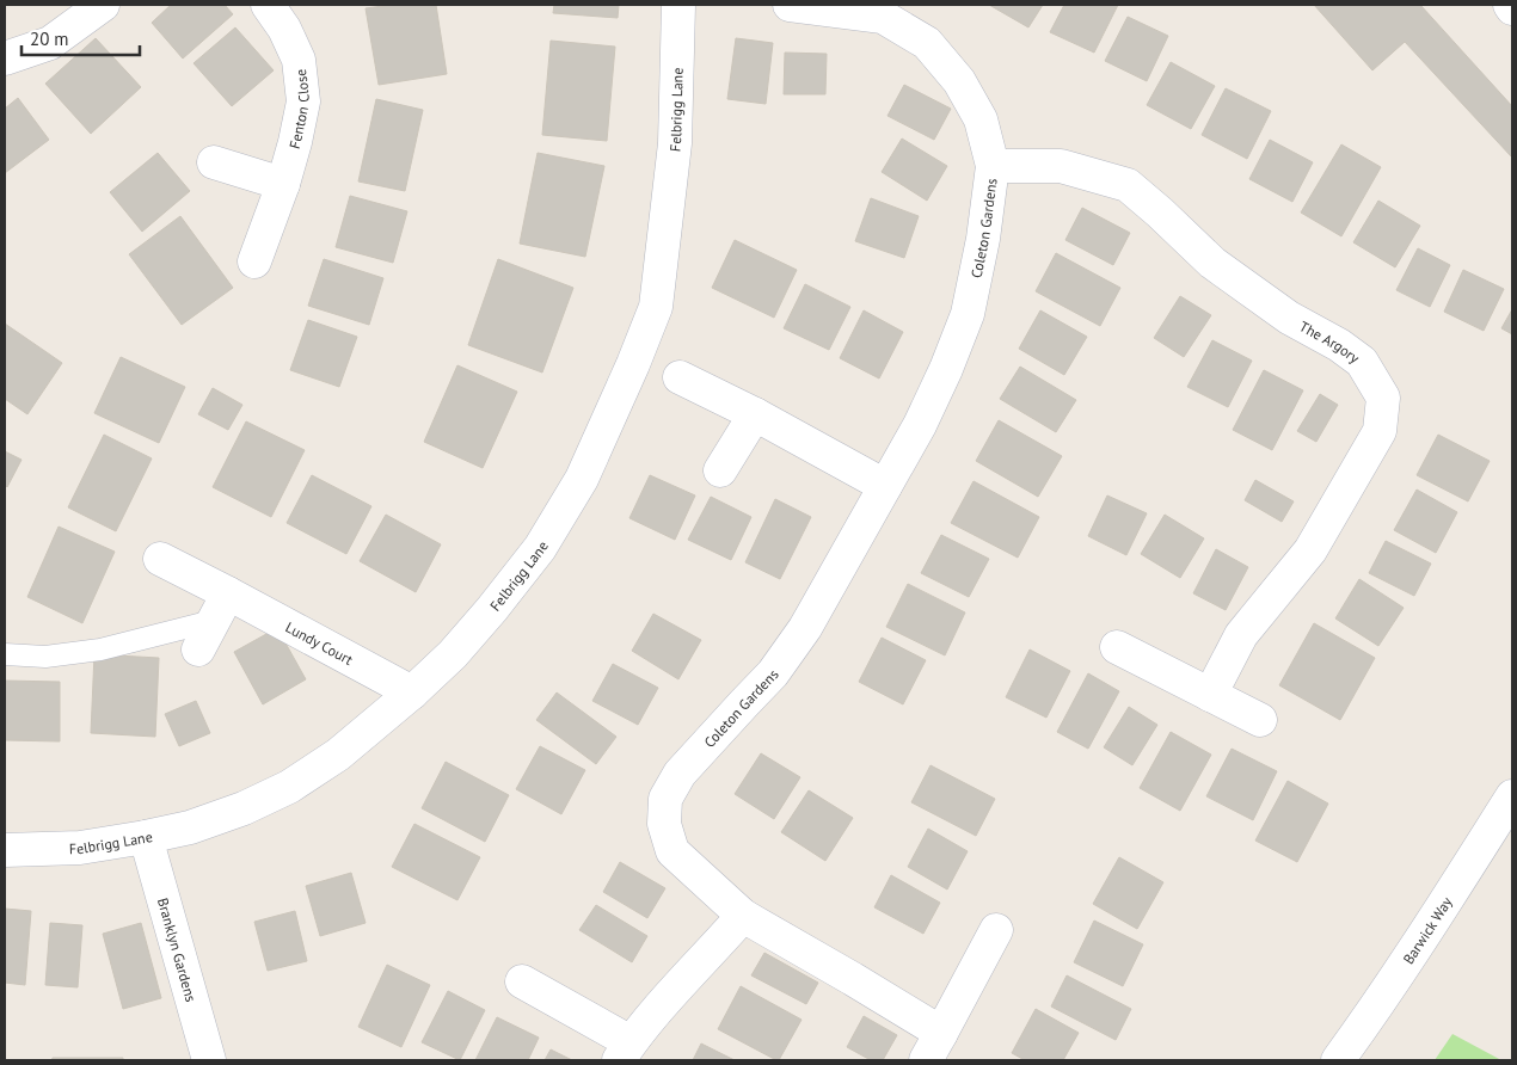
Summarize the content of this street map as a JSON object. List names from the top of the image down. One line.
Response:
{"streets":{"street":["Fenton Close","Felbrigg Lane","Coleton Gardens","The Argory","Lundy Court","Barwick Way","Branklyn Gardens"]},"crossings":[["Felbrigg Lane","Lundy Court"],["Felbrigg Lane","Branklyn Gardens"],["Coleton Gardens","The Argory"]],"scale_bar":"20 m"}
